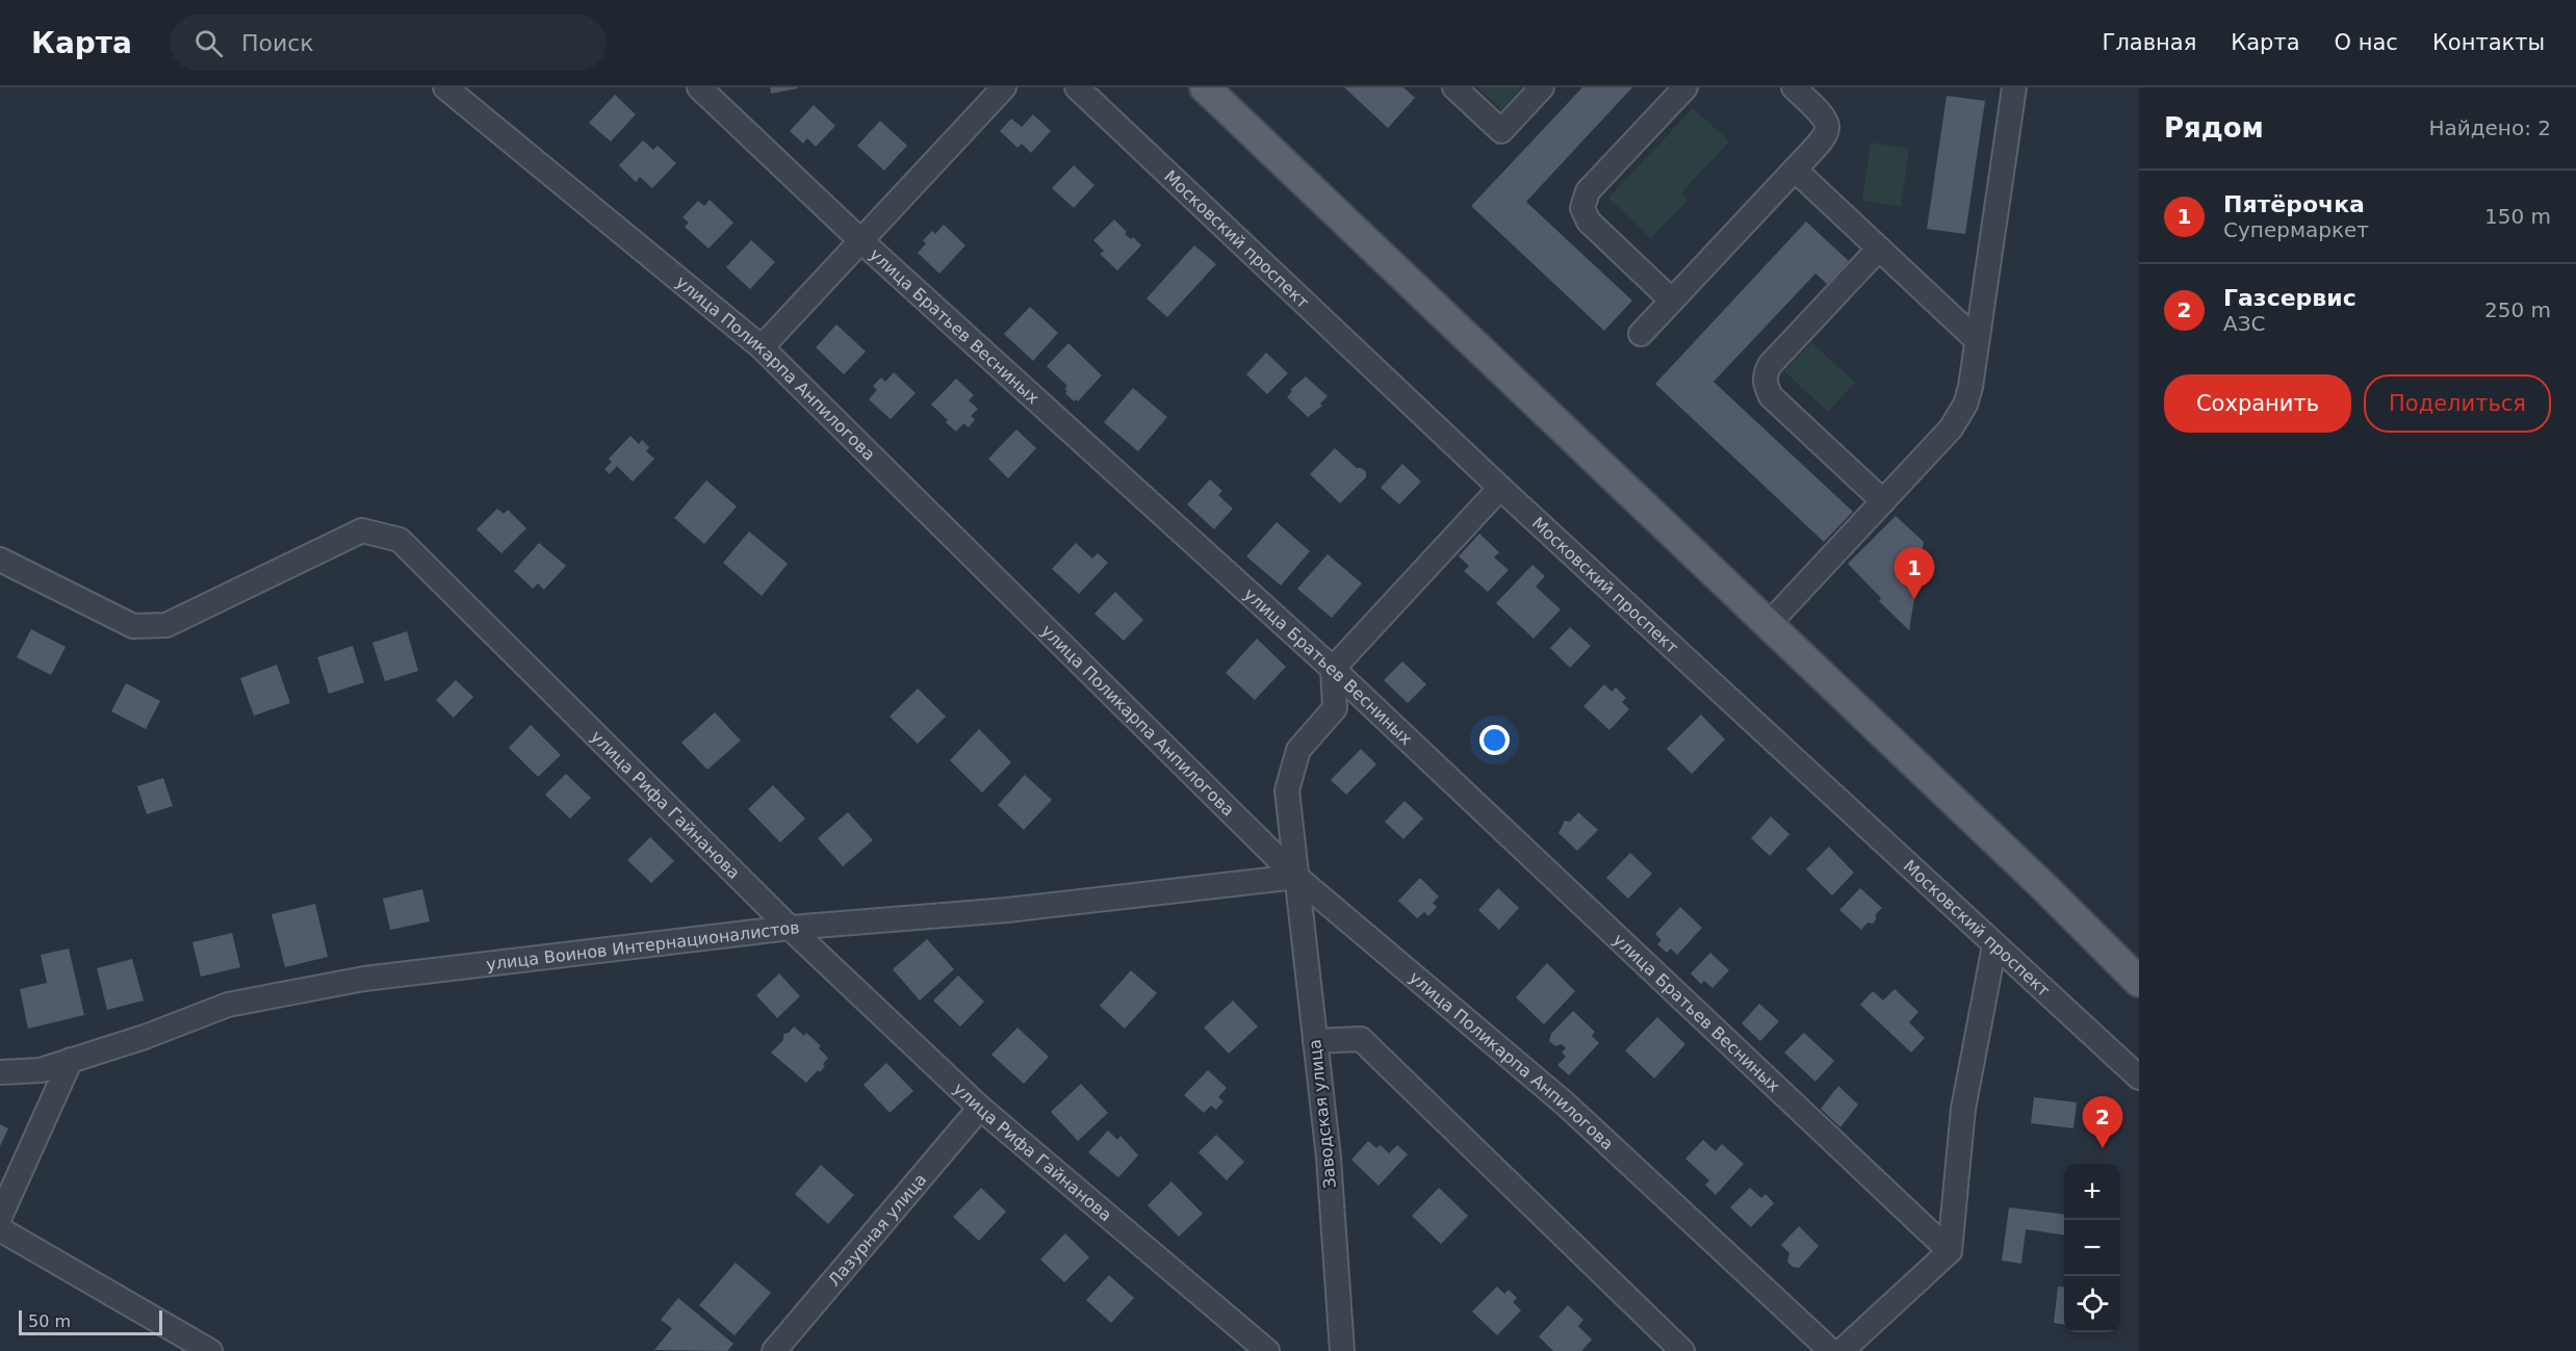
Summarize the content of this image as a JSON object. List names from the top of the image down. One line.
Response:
{"streets":{"street":["Московский проспект","улица Братьев Весниных","улица Поликарпа Анпилогова","улица Рифа Гайнанова","улица Воинов Интернационалистов","Заводская улица","Лазурная улица"]},"crossings":[["улица Братьев Весниных","Заводская улица"],["улица Поликарпа Анпилогова","улица Воинов Интернационалистов"],["улица Поликарпа Анпилогова","Заводская улица"],["улица Рифа Гайнанова","улица Воинов Интернационалистов"],["улица Рифа Гайнанова","Лазурная улица"],["улица Воинов Интернационалистов","Заводская улица"]],"scale_bar":"50 m","page":{"header":"Карта","search":"Поиск","nav":["Главная","Карта","О нас","Контакты"],"heading":["Рядом","Найдено: 2"],"list":[{"mark":"1","name":"Пятёрочка","note":"Супермаркет","value":"150 m"},{"mark":"2","name":"Газсервис","note":"АЗС","value":"250 m"}],"buttons":["Сохранить","Поделиться"],"pins":["1","2"],"map_buttons":["+","−"],"scale":"50 m"}}
